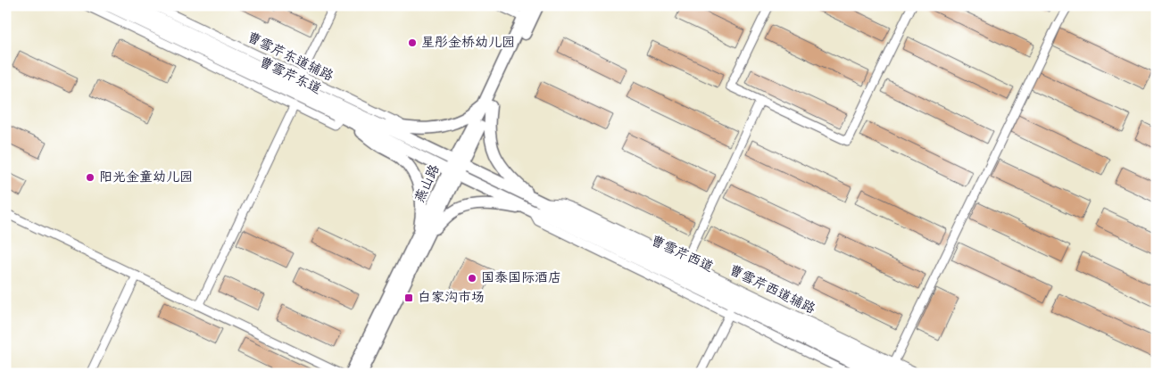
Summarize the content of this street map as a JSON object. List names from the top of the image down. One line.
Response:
{"streets":{"main road":["曹雪芹东道","燕山路","曹雪芹西道"],"street":["曹雪芹东道辅路"]},"crossings":[["曹雪芹东道","燕山路"],["曹雪芹东道","曹雪芹西道"],["燕山路","曹雪芹西道"]],"places":{"other":["星彤金桥幼儿园","阳光金童幼儿园","国泰国际酒店"],"transit":["白家沟市场"]}}
